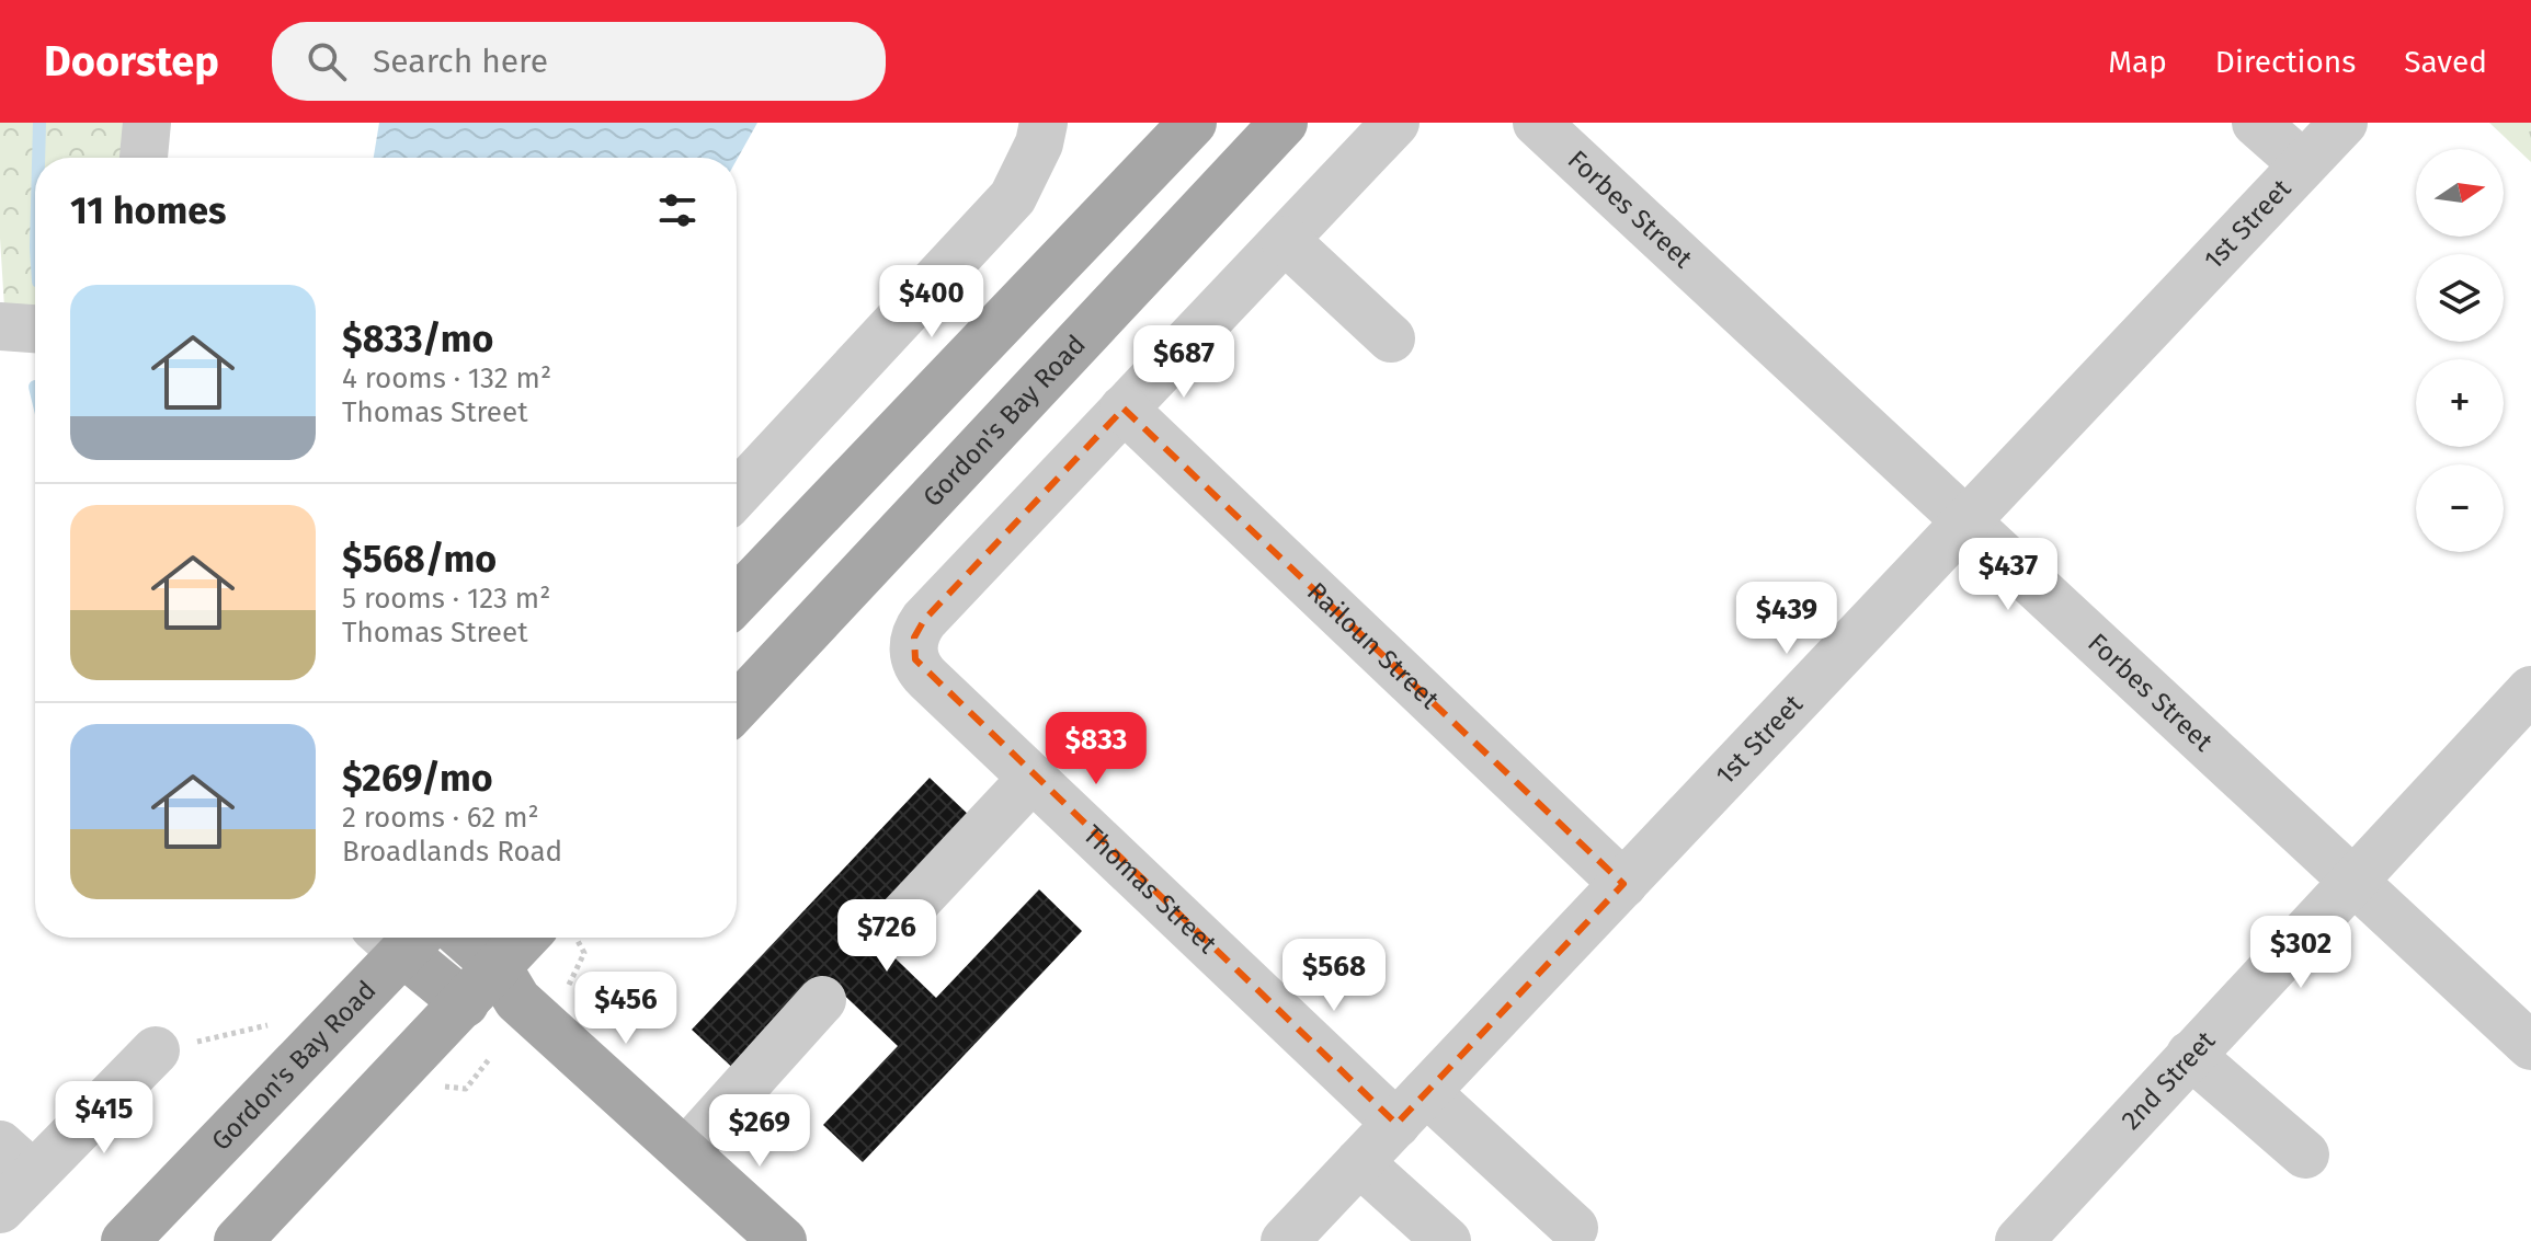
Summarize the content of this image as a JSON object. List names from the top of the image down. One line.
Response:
{"streets":{"main road":["Gordon's Bay Road"],"street":["Forbes Street","1st Street","Railoun Street","Thomas Street","2nd Street"]},"crossings":[["Forbes Street","1st Street"],["Forbes Street","2nd Street"],["1st Street","Railoun Street"],["1st Street","Thomas Street"],["Railoun Street","Thomas Street"]],"north":"right","page":{"header":"Doorstep","search":"Search here","nav":["Map","Directions","Saved"],"map_buttons":["+","−"],"heading":"11 homes","list":[{"name":"$833/mo","note":"4 rooms · 132 m² · Thomas Street"},{"name":"$568/mo","note":"5 rooms · 123 m² · Thomas Street"},{"name":"$269/mo","note":"2 rooms · 62 m² · Broadlands Road"}],"price":["$400","$687","$437","$439","$833","$726","$302","$568","$456","$415","$269"]}}
